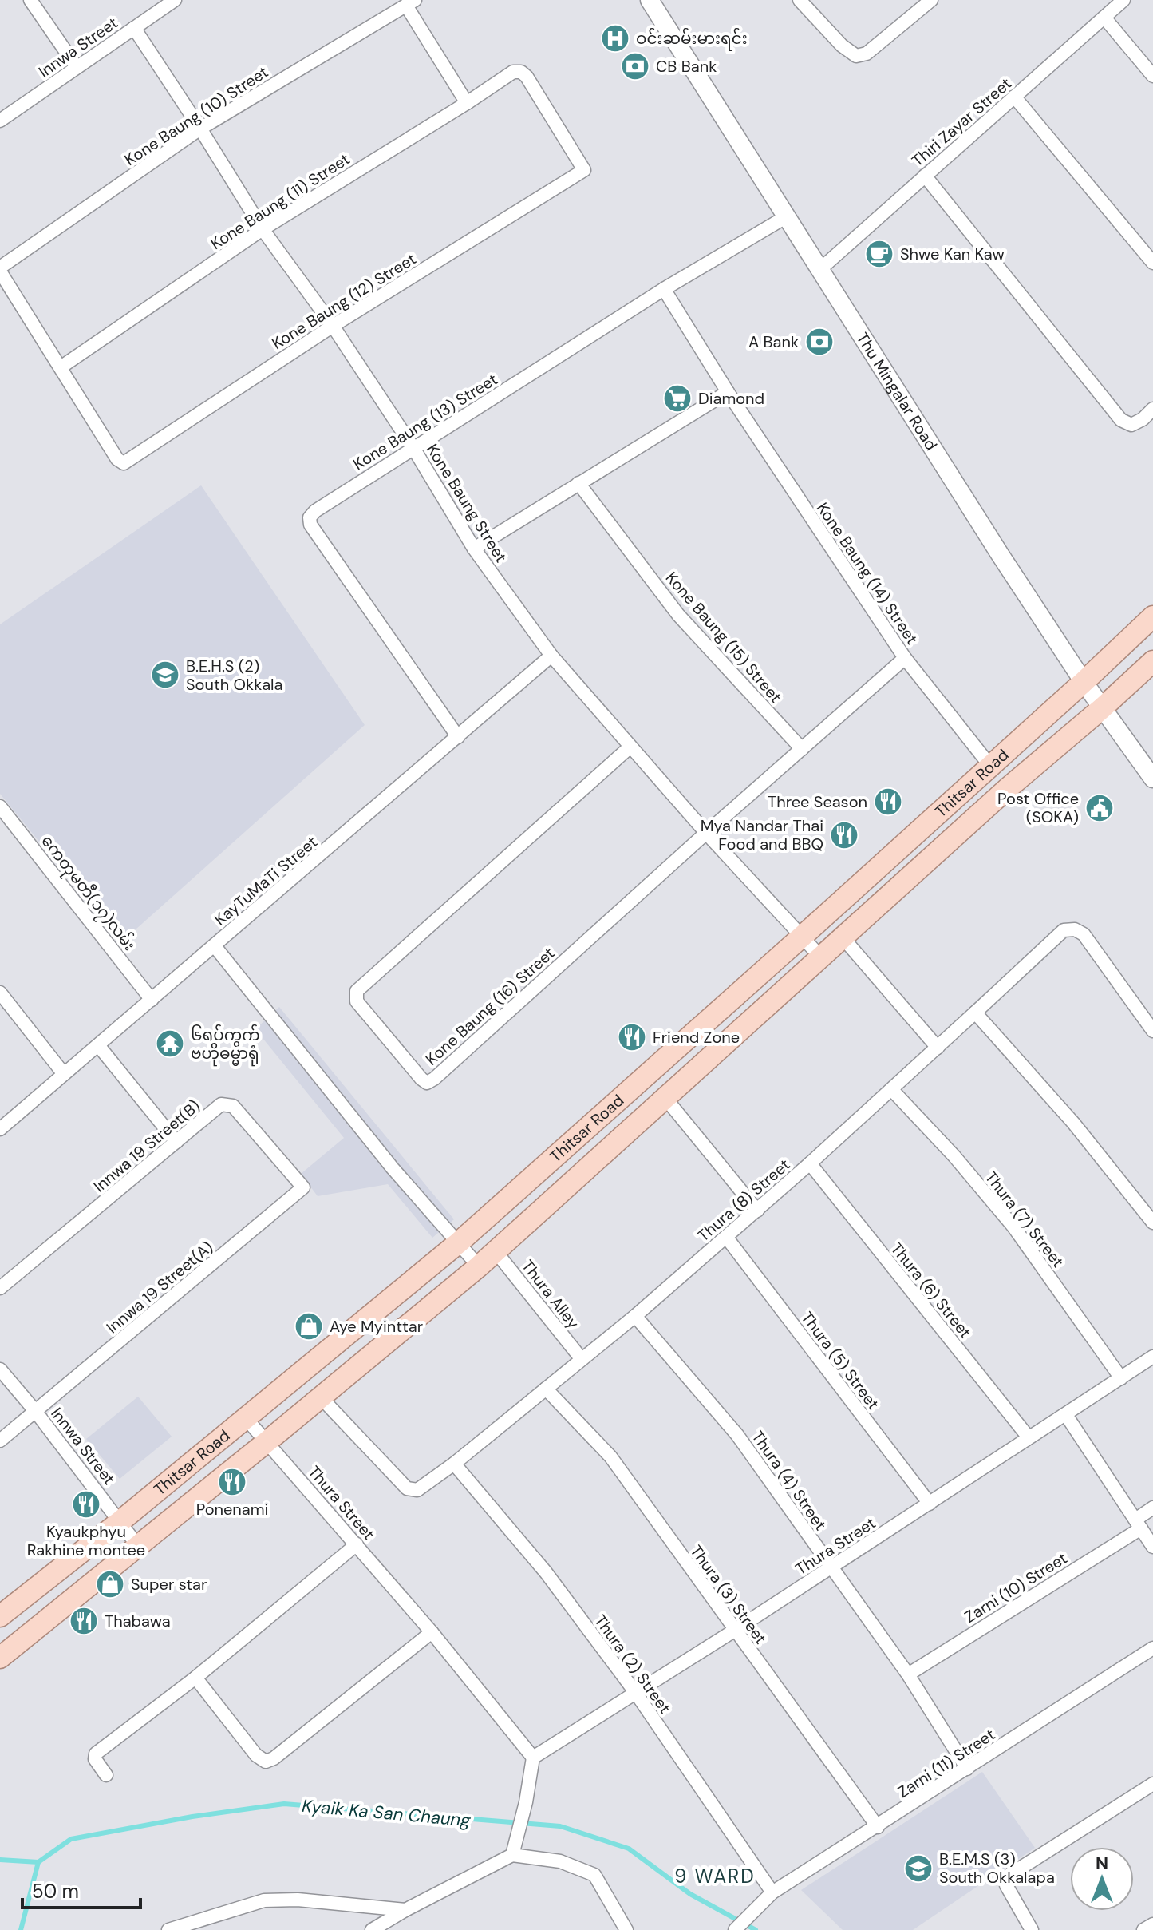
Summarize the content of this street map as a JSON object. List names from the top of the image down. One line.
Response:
{"streets":{"main road":["Thu Mingalar Road","Thitsar Road"],"street":["Innwa Street","Kone Baung (10) Street","Thiri Zayar Street","Kone Baung (11) Street","Kone Baung (12) Street","Kone Baung (13) Street","Kone Baung Street","Kone Baung (14) Street","Kone Baung (15) Street","KayTuMaTi Street","ကေတုမတီ(၁၇)လမ်း","Kone Baung (16) Street","Innwa 19 Street(B)","Thura (8) Street","Thura (7) Street","Innwa 19 Street(A)","Thura (6) Street","Thura Alley","Thura (5) Street","Thura (4) Street","Thura Street","Zarni (10) Street","Thura (3) Street","Thura (2) Street","Zarni (11) Street"]},"crossings":[["Innwa Street","Kone Baung Street"],["Innwa Street","Thitsar Road"],["Innwa Street","Innwa 19 Street(A)"],["Kone Baung (10) Street","Kone Baung Street"],["Thiri Zayar Street","Thu Mingalar Road"],["Kone Baung (11) Street","Kone Baung (12) Street"],["Kone Baung (11) Street","Kone Baung Street"],["Kone Baung (12) Street","Kone Baung Street"],["Thu Mingalar Road","Kone Baung (13) Street"],["Thu Mingalar Road","Thitsar Road"],["Kone Baung (13) Street","Kone Baung Street"],["Kone Baung (13) Street","Kone Baung (14) Street"],["Kone Baung (13) Street","KayTuMaTi Street"],["Kone Baung Street","Thitsar Road"],["Kone Baung Street","KayTuMaTi Street"],["Kone Baung Street","Kone Baung (16) Street"],["Kone Baung (14) Street","Thitsar Road"],["Thitsar Road","Thura (8) Street"],["Thitsar Road","Thura Alley"],["Thitsar Road","Thura Street"],["KayTuMaTi Street","ကေတုမတီ(၁၇)လမ်း"],["Innwa 19 Street(B)","Innwa 19 Street(A)"],["Thura (8) Street","Thura (7) Street"],["Thura (8) Street","Thura (6) Street"],["Thura (8) Street","Thura Alley"],["Thura (8) Street","Thura (5) Street"],["Thura (8) Street","Thura (4) Street"],["Thura (8) Street","Thura (3) Street"],["Thura (8) Street","Thura (2) Street"],["Thura (7) Street","Thura Street"],["Thura (6) Street","Thura Street"],["Thura (5) Street","Thura Street"],["Thura (4) Street","Thura Street"],["Thura (4) Street","Zarni (10) Street"],["Thura (4) Street","Zarni (11) Street"],["Thura Street","Thura (3) Street"],["Thura Street","Thura (2) Street"],["Thura (3) Street","Zarni (11) Street"],["Thura (2) Street","Zarni (11) Street"]],"districts":["9 WARD"],"water":["Kyaik Ka San Chaung"],"places":{"hospital":["ဝင်းဆမ်းမားရင်း"],"bank":["CB Bank","A Bank"],"cafe":["Shwe Kan Kaw"],"supermarket":["Diamond"],"school or university":["B.E.H.S (2) South Okkala","B.E.M.S (3) South Okkalapa"],"restaurant":["Three Season","Mya Nandar Thai Food and BBQ","Friend Zone","Ponenami","Kyaukphyu Rakhine montee","Thabawa"],"public building":["Post Office (SOKA)"],"temple":["၆ရပ်ကွက် ဗဟိုဓမ္မာရုံ"],"shop":["Aye Myinttar","Super star"]},"scale_bar":"50 m","north":"top"}
